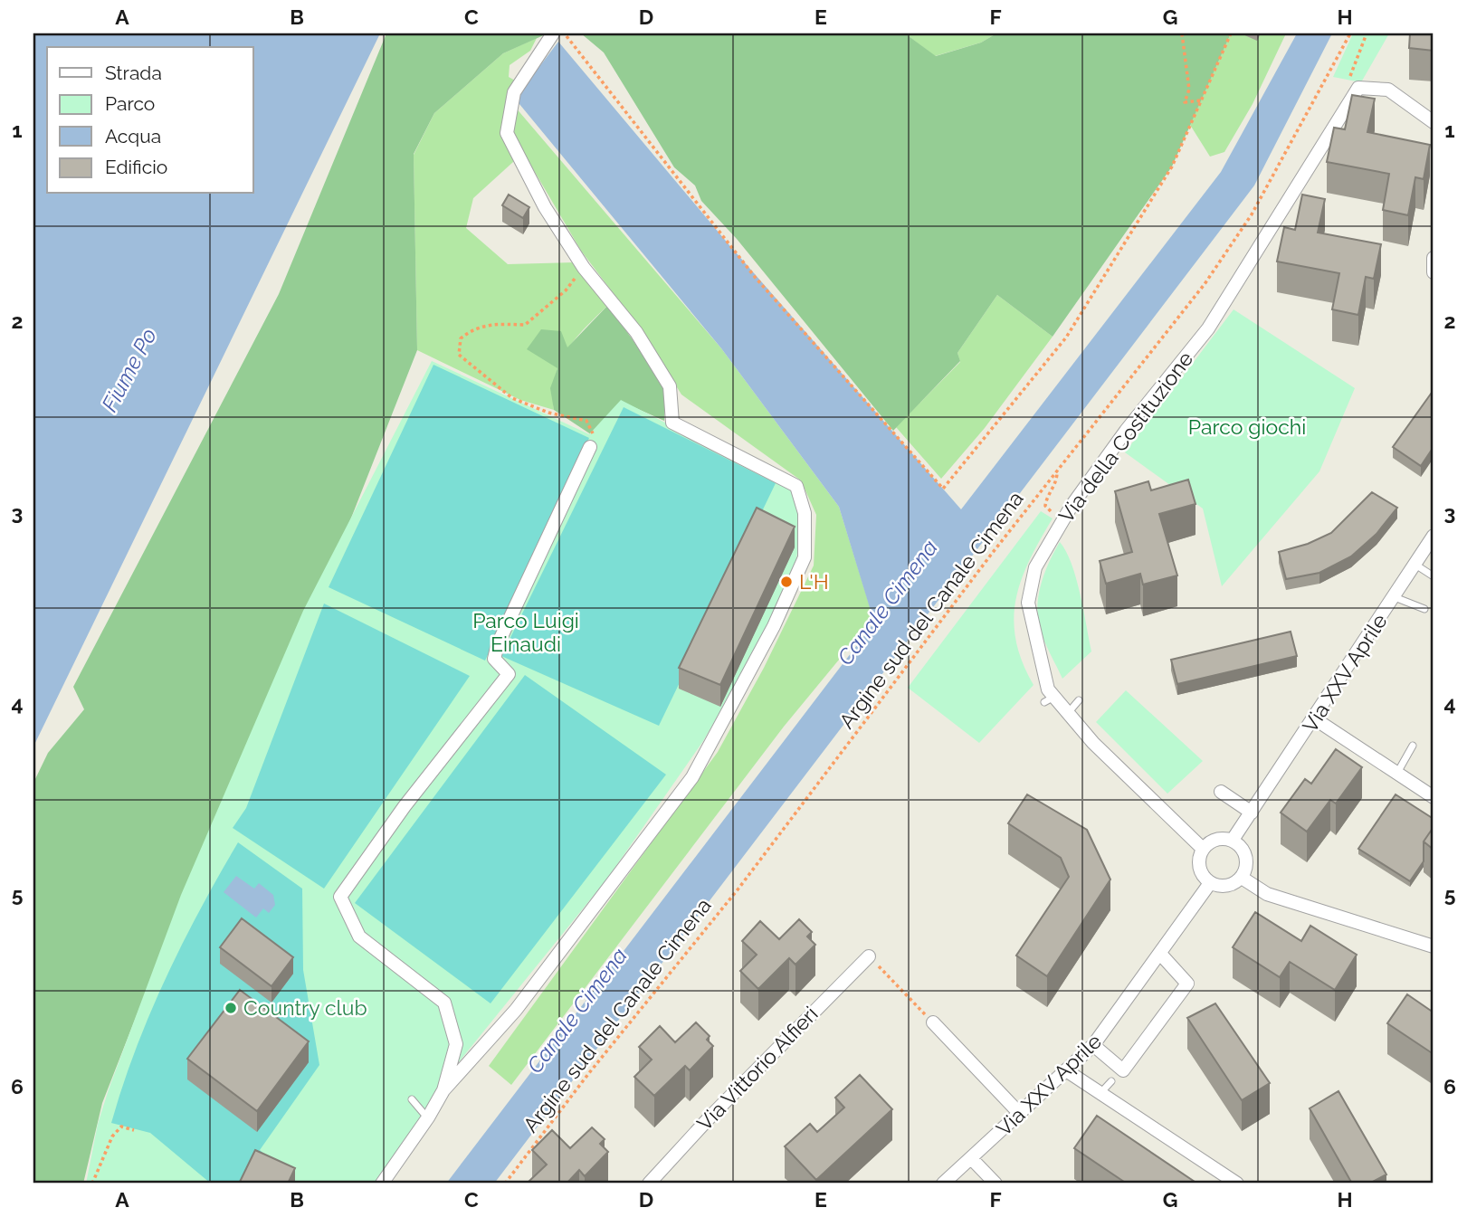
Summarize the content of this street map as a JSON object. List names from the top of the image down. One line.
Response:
{"streets":{"street":["Via della Costituzione","Via XXV Aprile","Via Vittorio Alfieri"],"path":["Argine sud del Canale Cimena"]},"crossings":[["Via della Costituzione","Via XXV Aprile"]],"water":["Fiume Po","Canale Cimena"],"parks":["Parco giochi","Parco Luigi Einaudi"],"places":["L'H","Country club"],"legend":["Strada","Parco","Acqua","Edificio"],"grid":{"columns":["A","B","C","D","E","F","G","H"],"rows":["1","2","3","4","5","6"]}}
